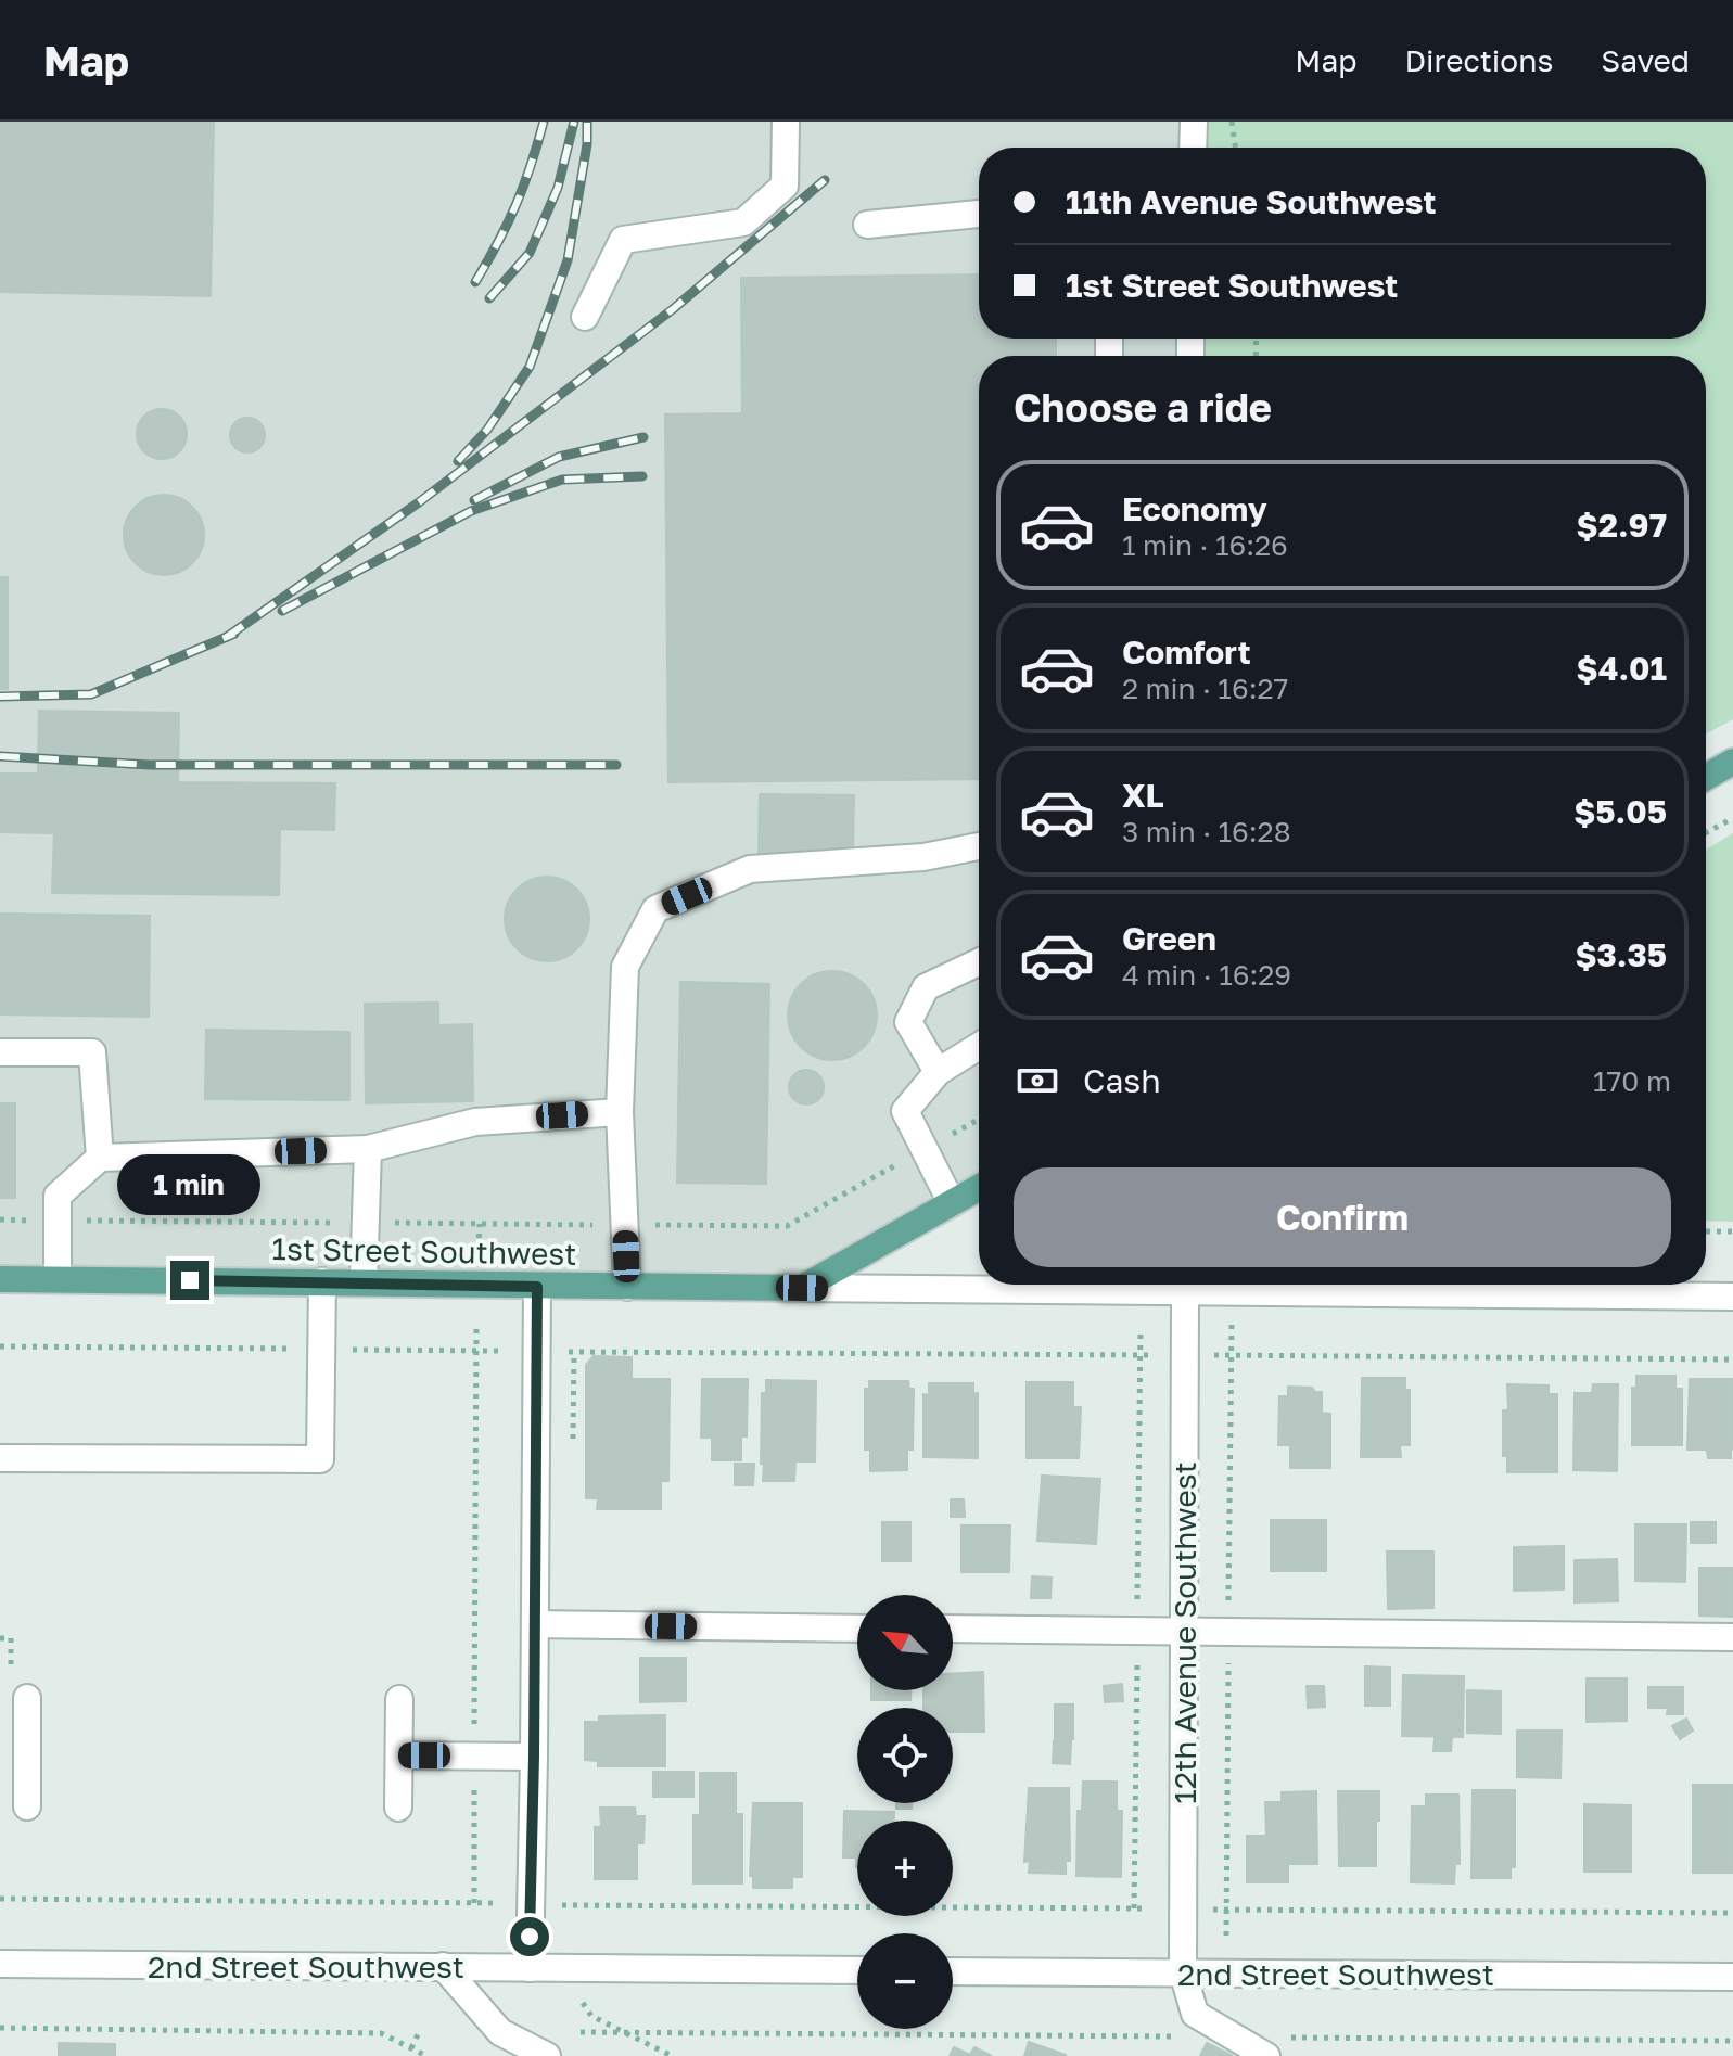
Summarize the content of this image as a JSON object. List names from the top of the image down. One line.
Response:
{"streets":{"main road":["1st Street Southwest"],"street":["12th Avenue Southwest","2nd Street Southwest"]},"crossings":[["1st Street Southwest","12th Avenue Southwest"],["12th Avenue Southwest","2nd Street Southwest"]],"north":"top left","page":{"header":"Map","nav":["Map","Directions","Saved"],"banner":["11th Avenue Southwest","1st Street Southwest"],"heading":"Choose a ride","list":[{"name":"Economy","note":"1 min · 16:26","value":"$2.97"},{"name":"Comfort","note":"2 min · 16:27","value":"$4.01"},{"name":"XL","note":"3 min · 16:28","value":"$5.05"},{"name":"Green","note":"4 min · 16:29","value":"$3.35"}],"pay":["Cash","170 m"],"buttons":"Confirm","bubble":"1 min","map_buttons":["+","−"]}}
